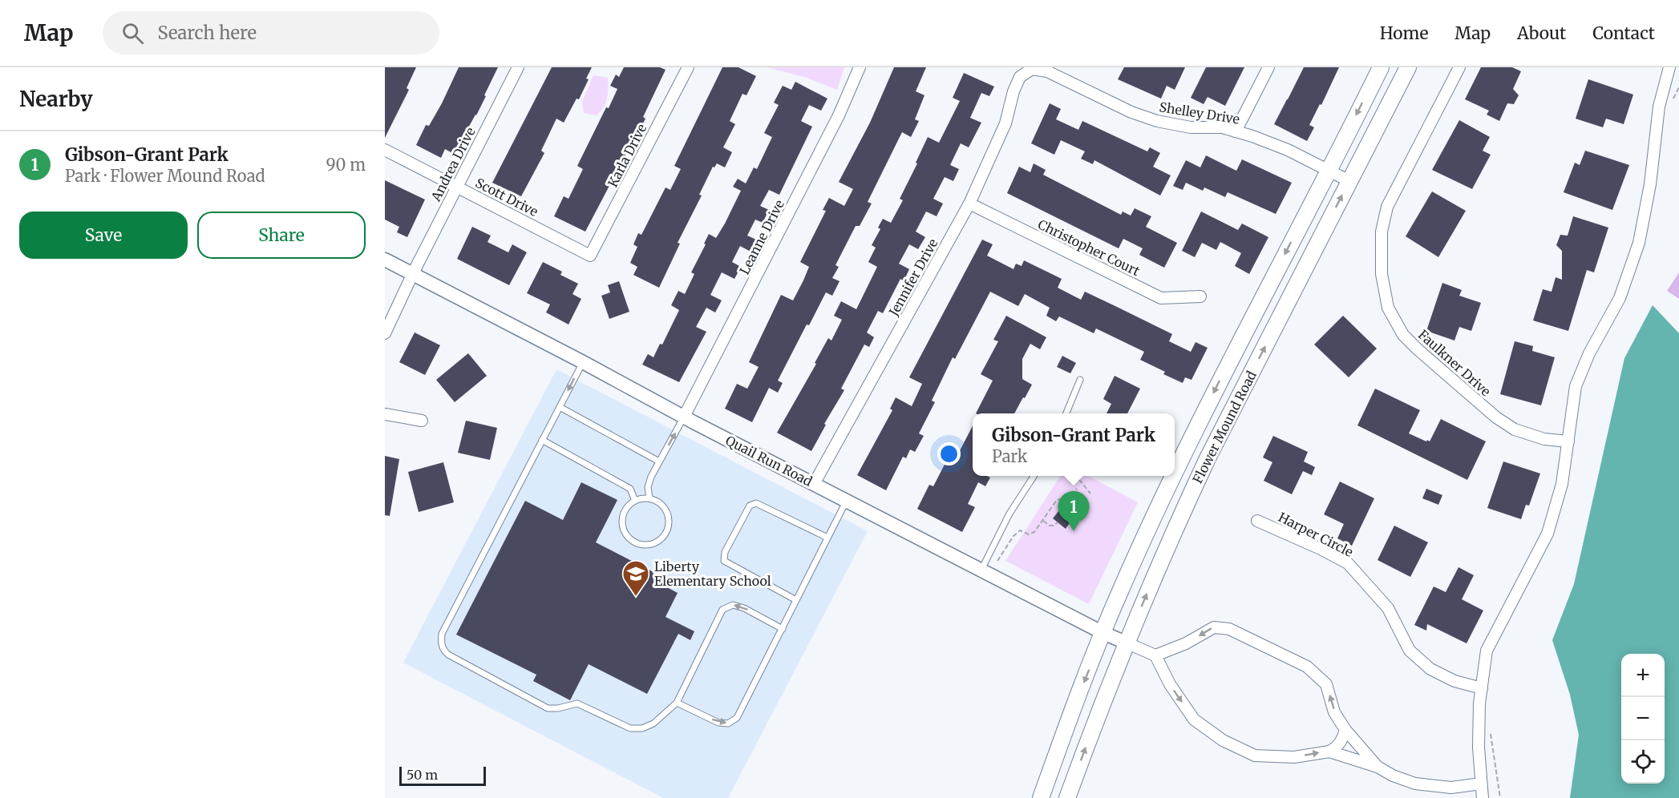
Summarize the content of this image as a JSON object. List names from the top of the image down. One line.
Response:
{"streets":{"main road":["Flower Mound Road"],"street":["Shelley Drive","Karla Drive","Andrea Drive","Scott Drive","Leanne Drive","Christopher Court","Jennifer Drive","Faulkner Drive","Quail Run Road","Harper Circle"]},"crossings":[["Shelley Drive","Jennifer Drive"],["Shelley Drive","Flower Mound Road"],["Karla Drive","Scott Drive"],["Andrea Drive","Scott Drive"],["Andrea Drive","Quail Run Road"],["Leanne Drive","Quail Run Road"],["Christopher Court","Jennifer Drive"],["Jennifer Drive","Quail Run Road"],["Flower Mound Road","Quail Run Road"]],"places":{"school or university":["Liberty Elementary School"]},"scale_bar":"50 m","page":{"header":"Map","search":"Search here","nav":["Home","Map","About","Contact"],"heading":"Nearby","list":[{"mark":"1","name":"Gibson-Grant Park","note":"Park · Flower Mound Road","value":"90 m"}],"buttons":["Save","Share"],"popup":["Gibson-Grant Park","Park"],"pins":"1","map_buttons":["+","−"],"scale":"50 m"}}
